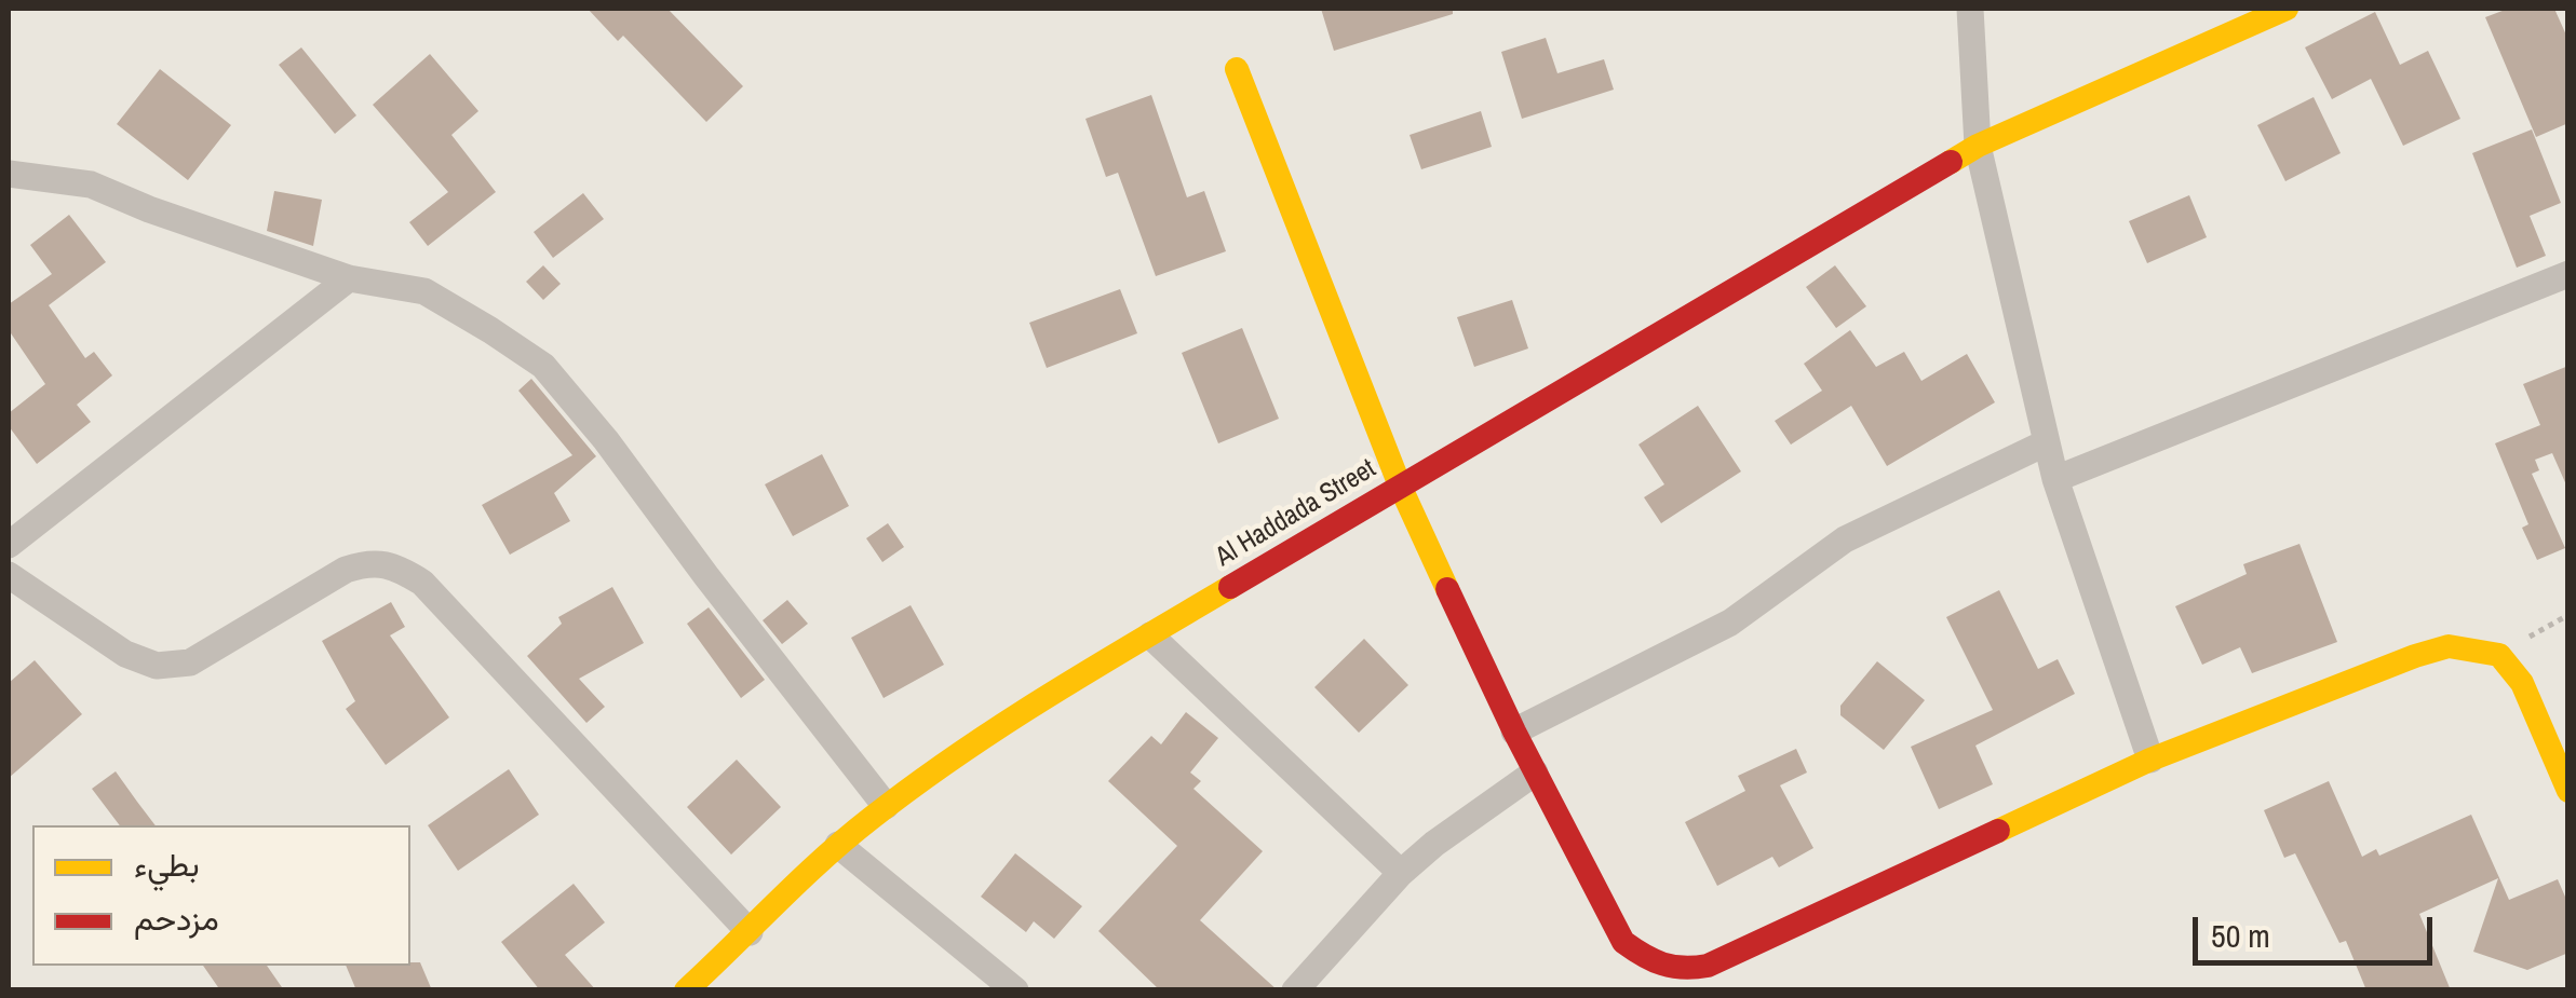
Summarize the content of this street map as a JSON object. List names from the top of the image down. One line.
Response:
{"streets":{"street":["Al Haddada Street"]},"legend":["بطيء","مزدحم"],"scale_bar":"50 m"}
